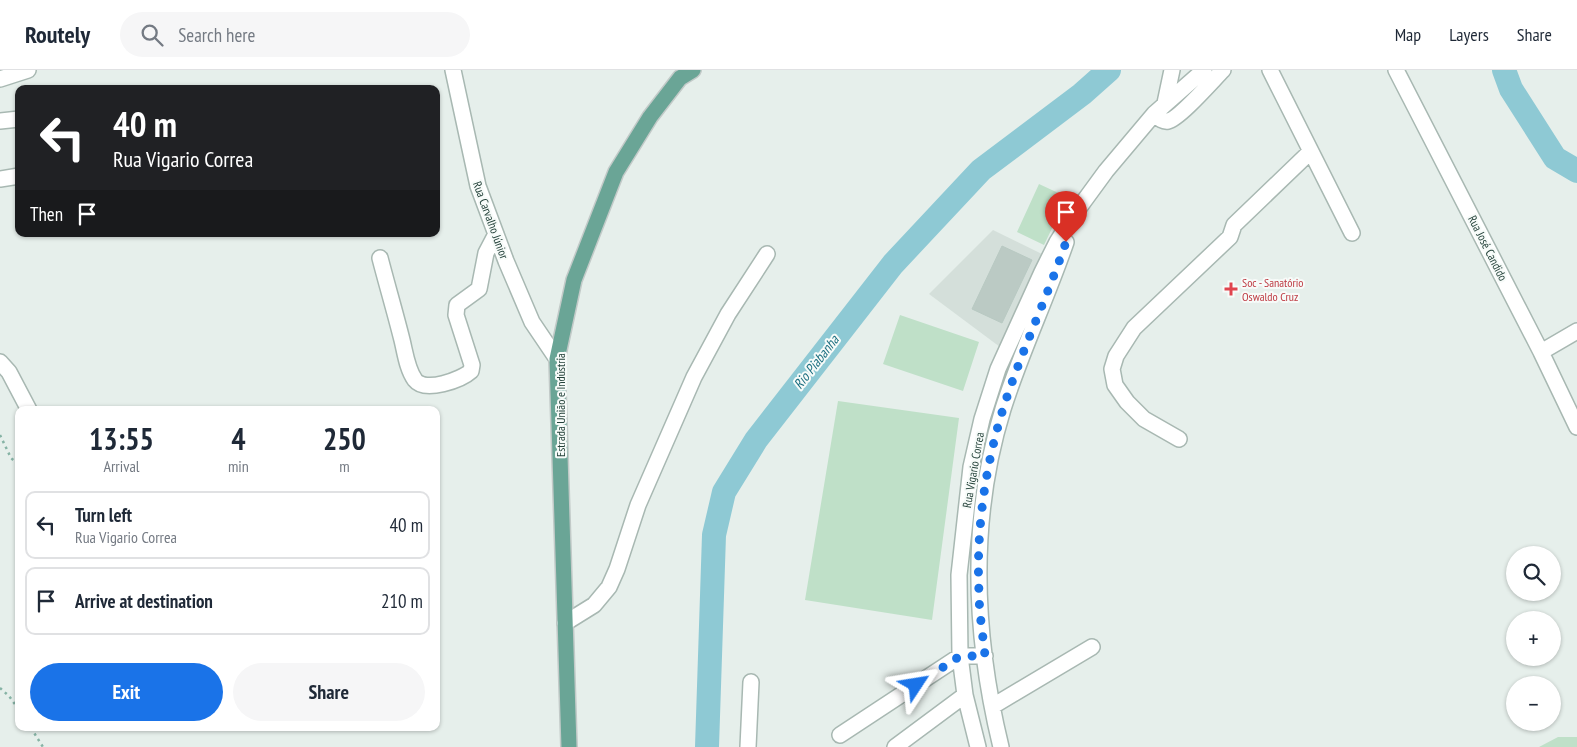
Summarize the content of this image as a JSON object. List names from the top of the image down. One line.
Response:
{"streets":{"main road":["Estrada União e Indústria"],"street":["Rua Carvalho Júnior","Rua José Candido","Rua Vigario Correa"]},"crossings":[["Rua Carvalho Júnior","Estrada União e Indústria"]],"water":["Rio Piabanha"],"places":{"health":["Soc - Sanatório Oswaldo Cruz"]},"page":{"header":"Routely","search":"Search here","nav":["Map","Layers","Share"],"turn":["40 m","Rua Vigario Correa"],"then":"Then","eta":["13:55","Arrival","4","min","250","m"],"list":[{"name":"Turn left","note":"Rua Vigario Correa","value":"40 m"},{"name":"Arrive at destination","value":"210 m"}],"map_buttons":["+","−"],"buttons":["Exit","Share"]}}
